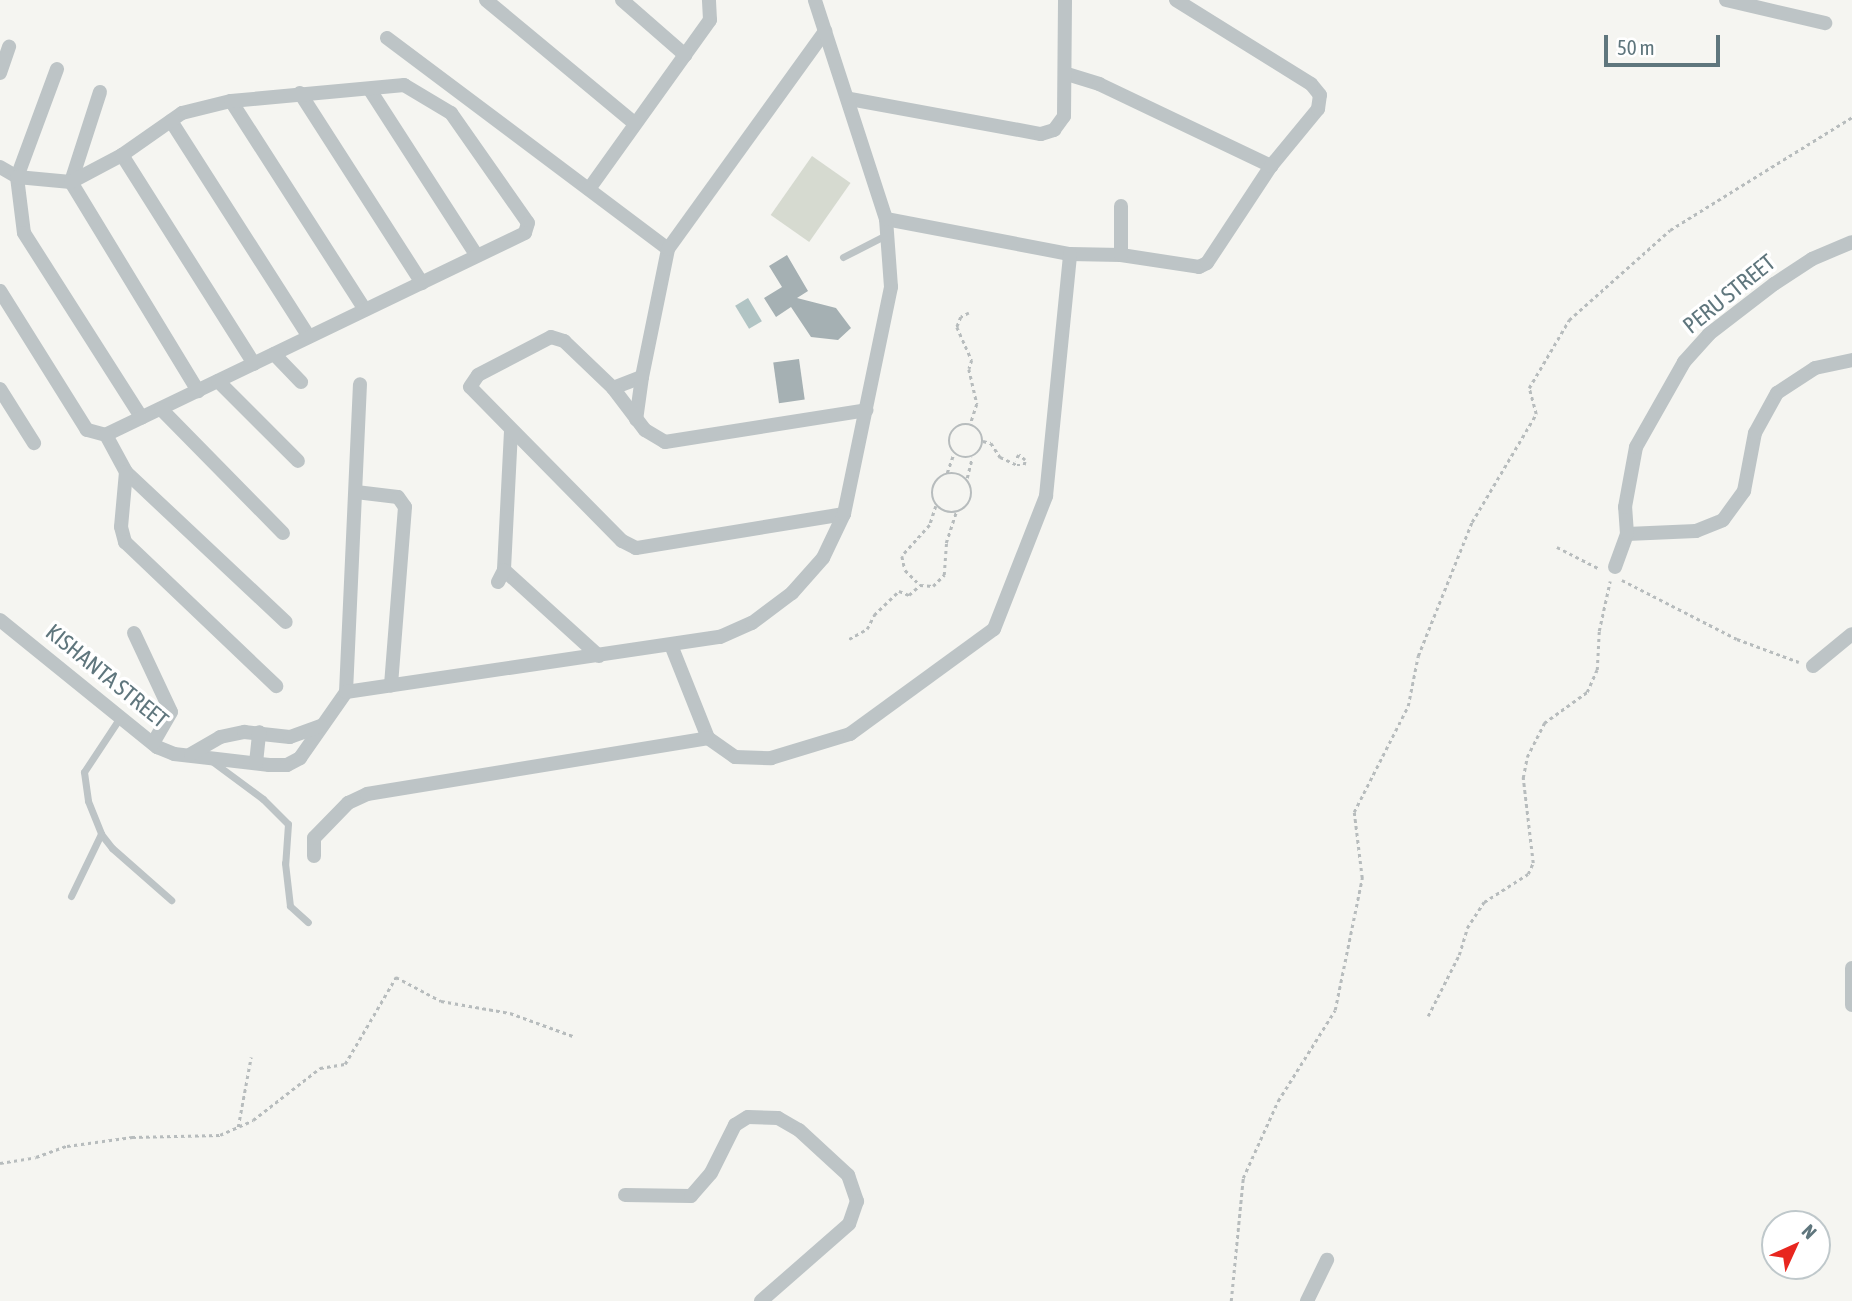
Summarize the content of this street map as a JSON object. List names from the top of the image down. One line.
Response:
{"streets":{"street":["PERU STREET","KISHANTA STREET"]},"scale_bar":"50 m","north":"top right"}
